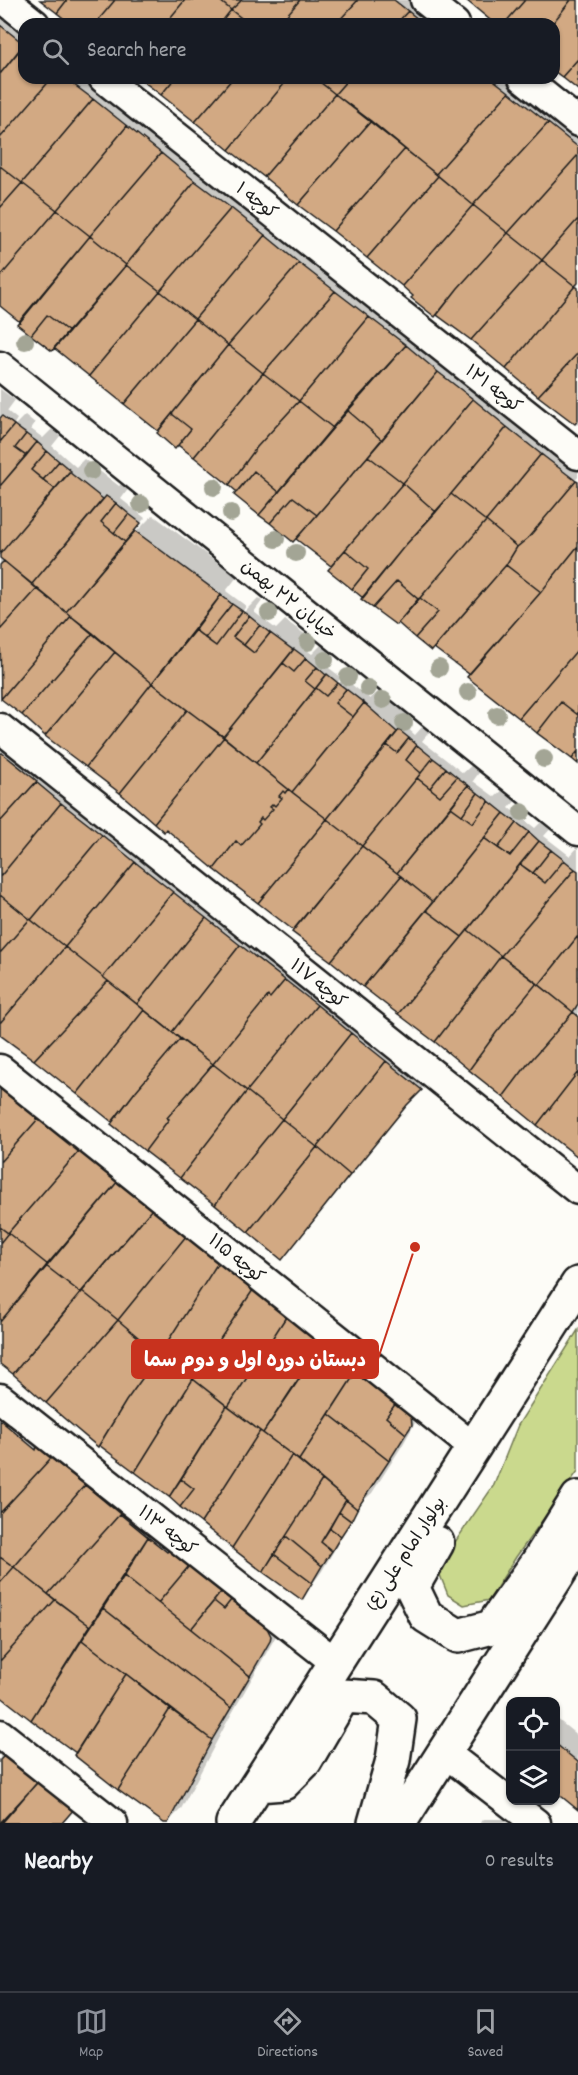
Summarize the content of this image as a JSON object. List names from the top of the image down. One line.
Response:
{"streets":{"main road":["بولوار امام علی (ع)"],"street":["کوچه ۱","کوچه ۱۲۱","خیابان ۲۲ بهمن","کوچه ۱۱۷","کوچه ۱۱۵","کوچه ۱۱۳"]},"crossings":[["کوچه ۱","کوچه ۱۲۱"],["کوچه ۱۱۵","بولوار امام علی (ع)"],["کوچه ۱۱۳","بولوار امام علی (ع)"]],"places":["دبستان دوره اول و دوم سما"],"page":{"search":"Search here","heading":["Nearby","0 results"],"nav":["Map","Directions","Saved"]}}
